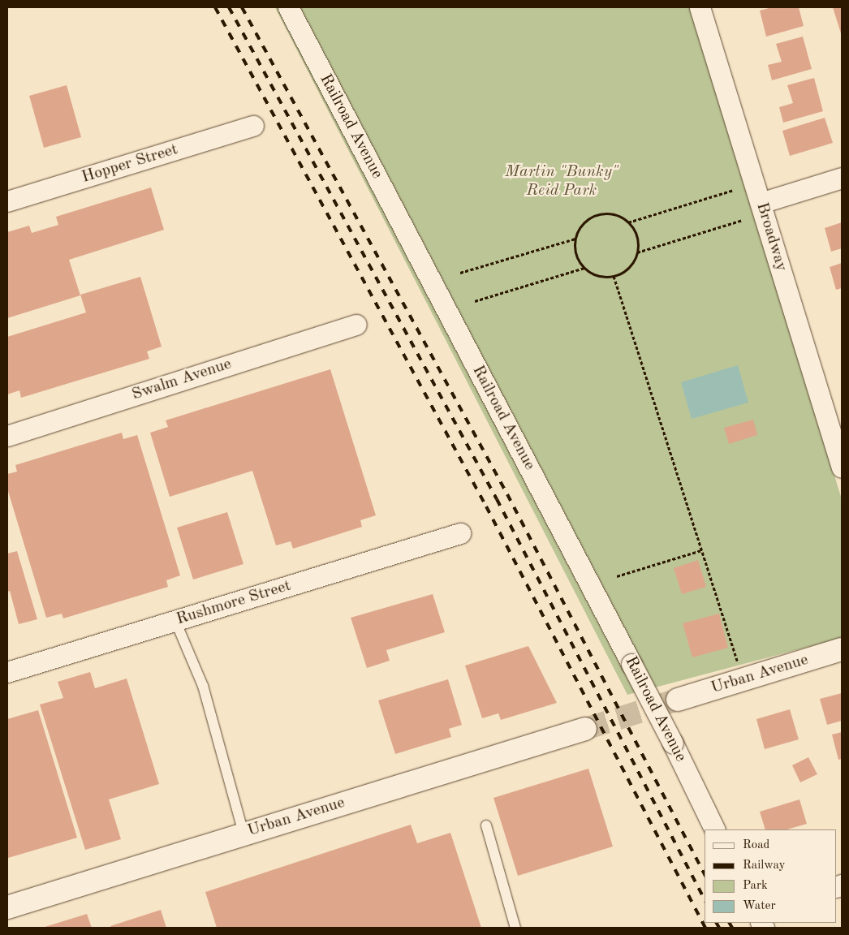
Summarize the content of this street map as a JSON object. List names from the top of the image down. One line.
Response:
{"streets":{"street":["Railroad Avenue","Hopper Street","Broadway","Swalm Avenue","Rushmore Street","Urban Avenue"]},"parks":["Martin \"Bunky\" Reid Park"],"legend":["Road","Railway","Park","Water"]}
